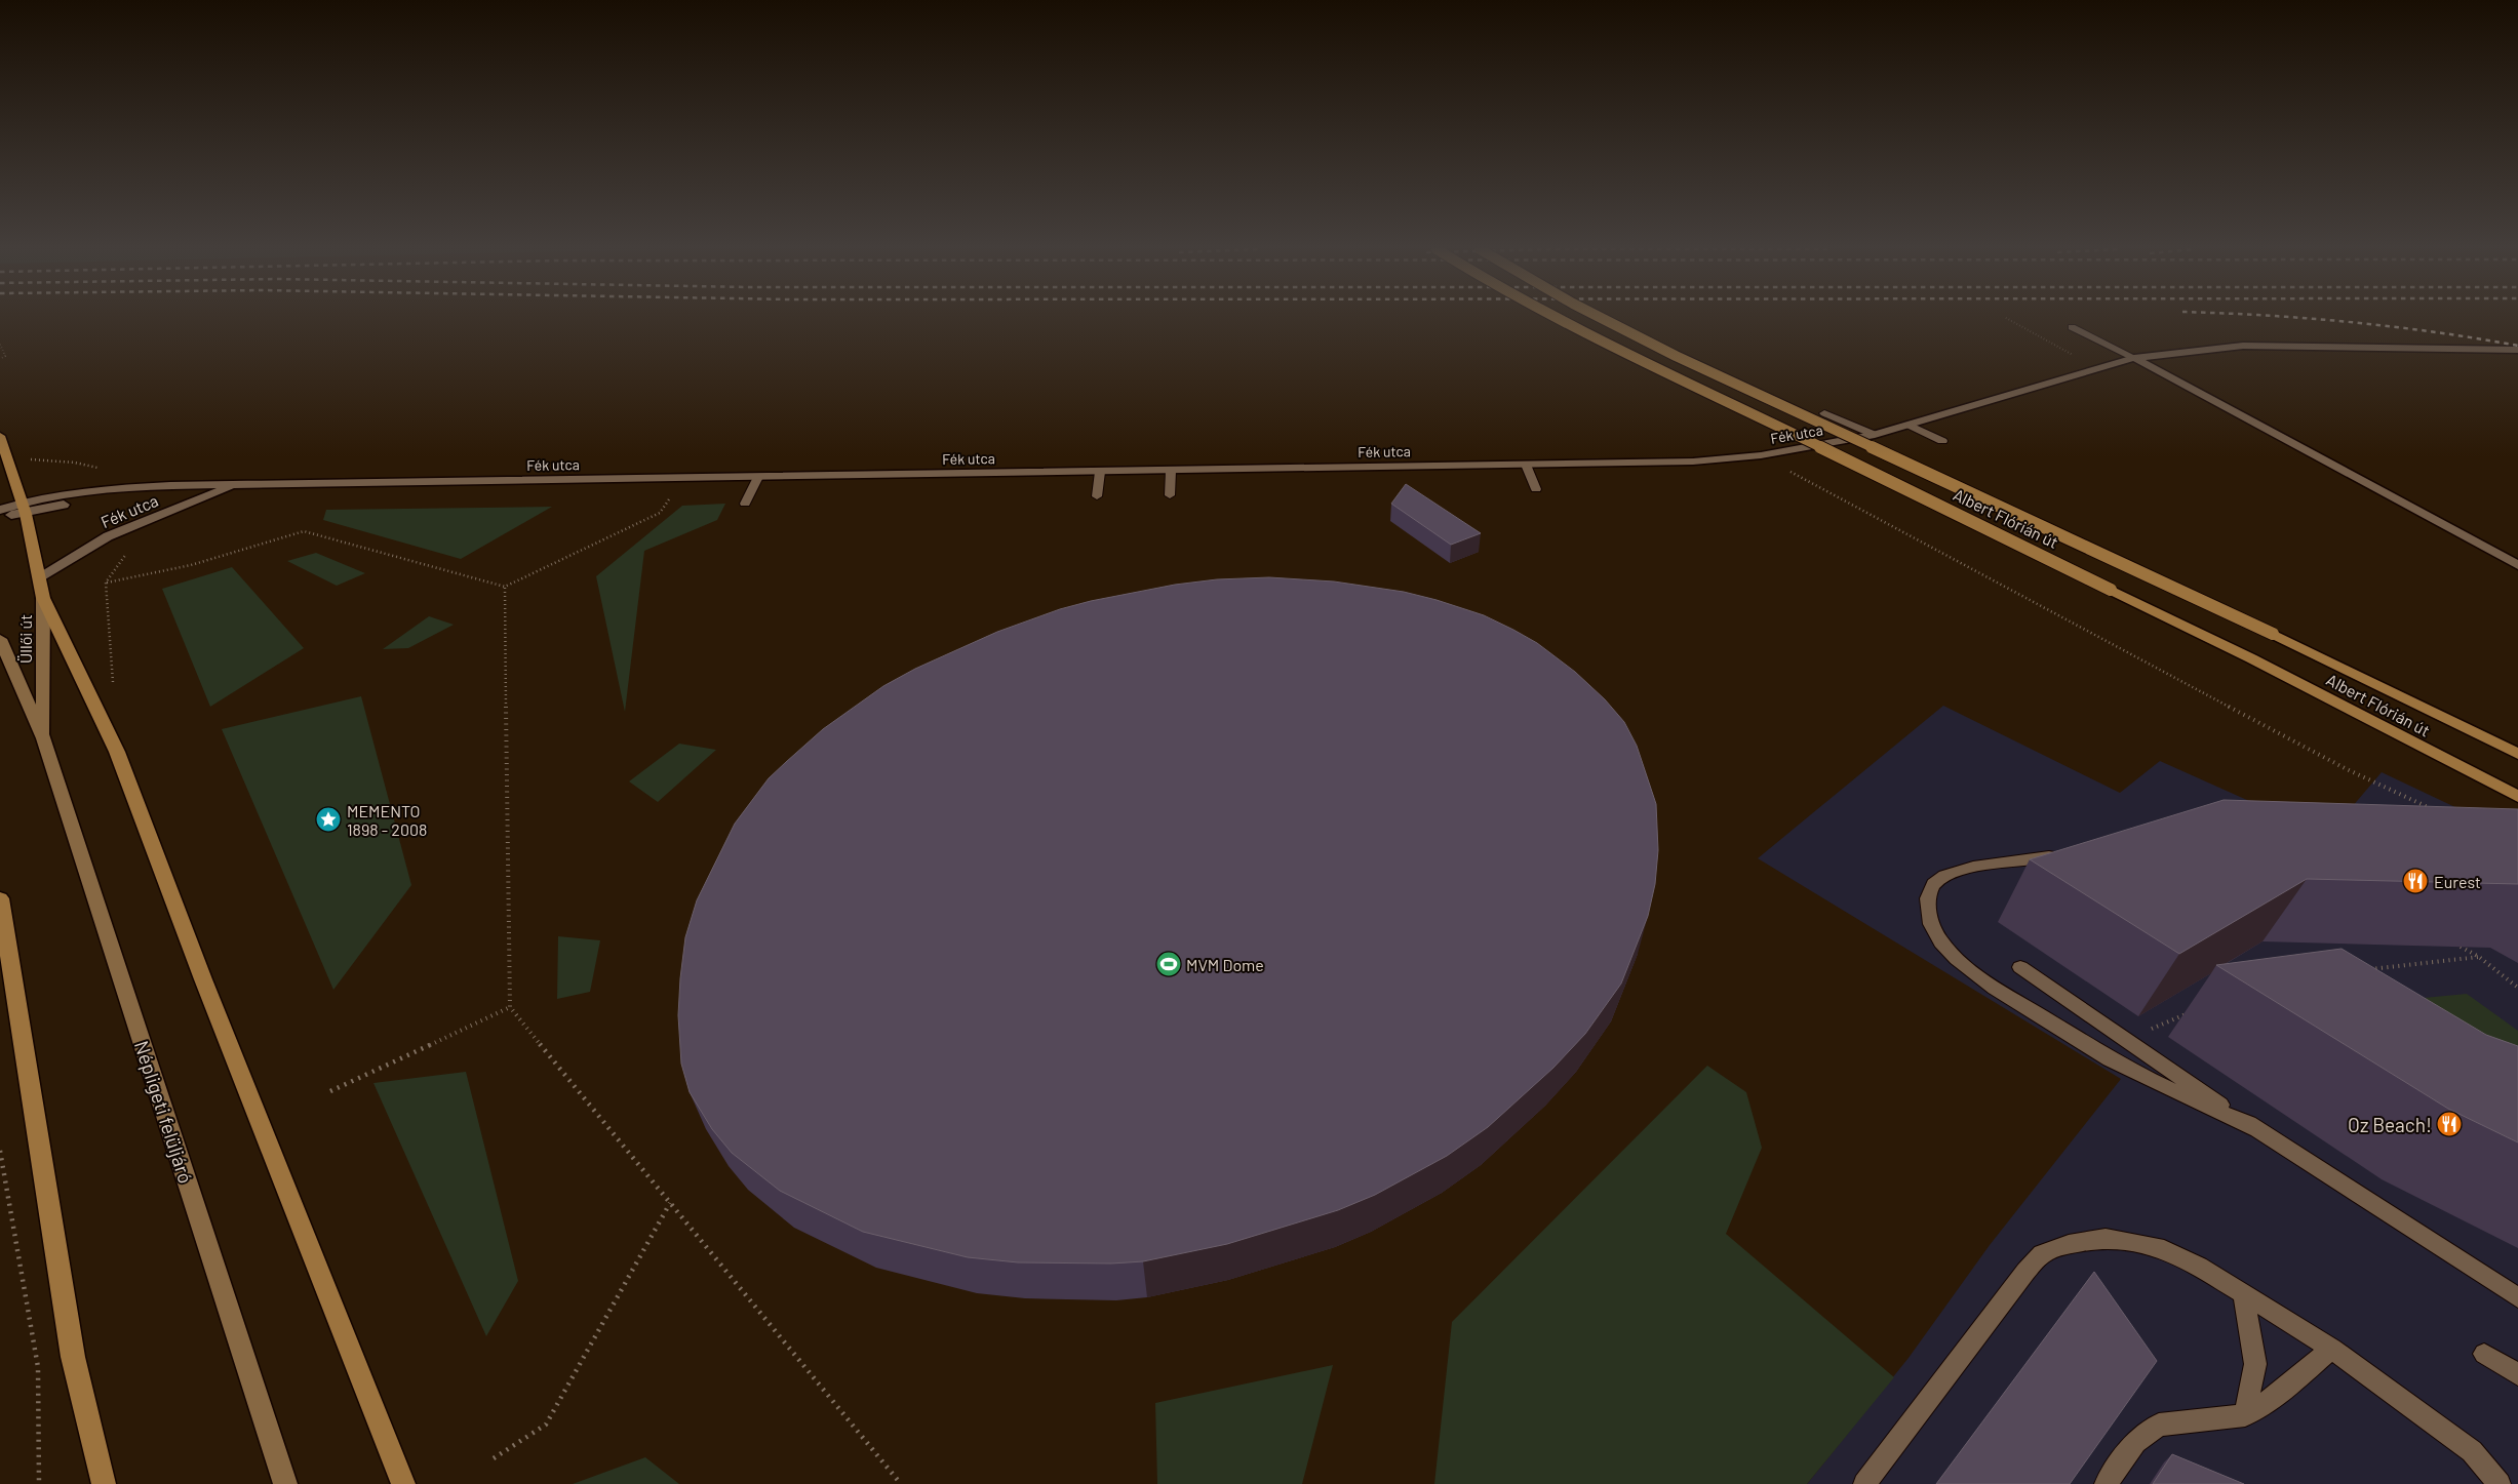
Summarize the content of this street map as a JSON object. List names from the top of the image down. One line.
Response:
{"streets":{"main road":["Albert Flórián út","Üllői út","Népligeti felüljáró"],"street":["Fék utca"]},"crossings":[["Fék utca","Üllői út"],["Üllői út","Népligeti felüljáró"]],"places":{"place":["MEMENTO 1898 - 2008"],"restaurant":["Eurest","Oz Beach!"],"sports":["MVM Dome"]}}
